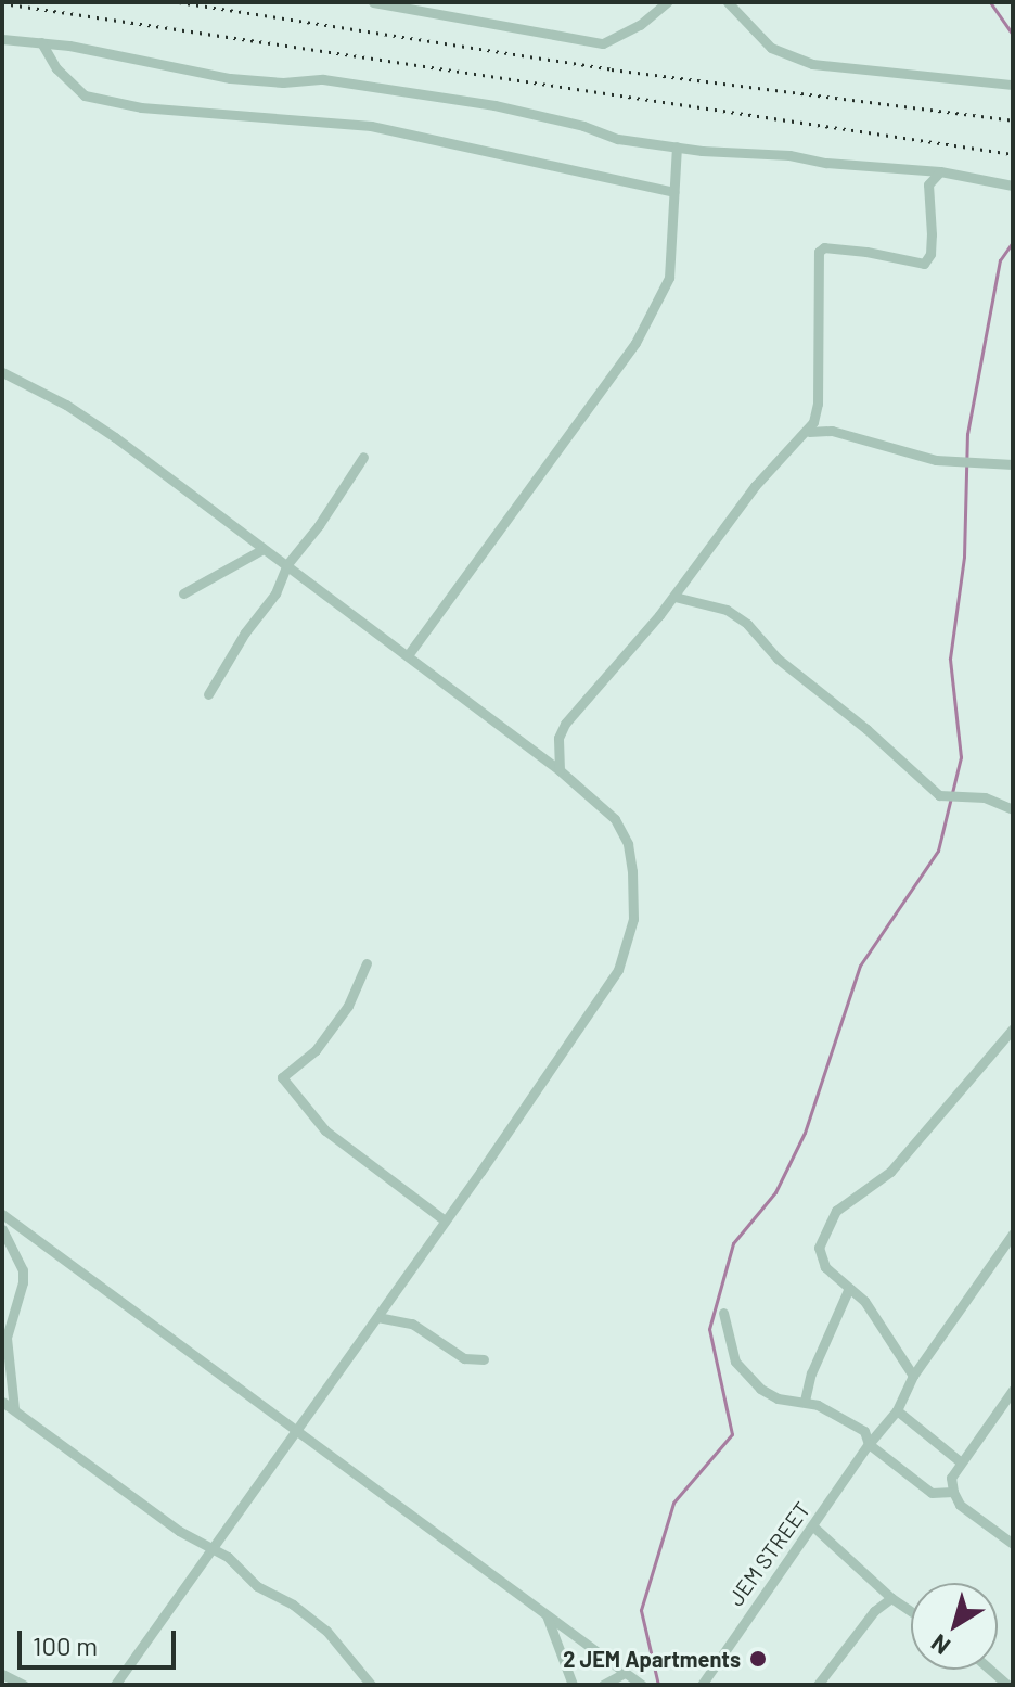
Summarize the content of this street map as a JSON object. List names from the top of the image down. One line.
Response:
{"streets":{"street":["JEM STREET"]},"places":["2 JEM Apartments"],"scale_bar":"100 m","north":"bottom left"}
